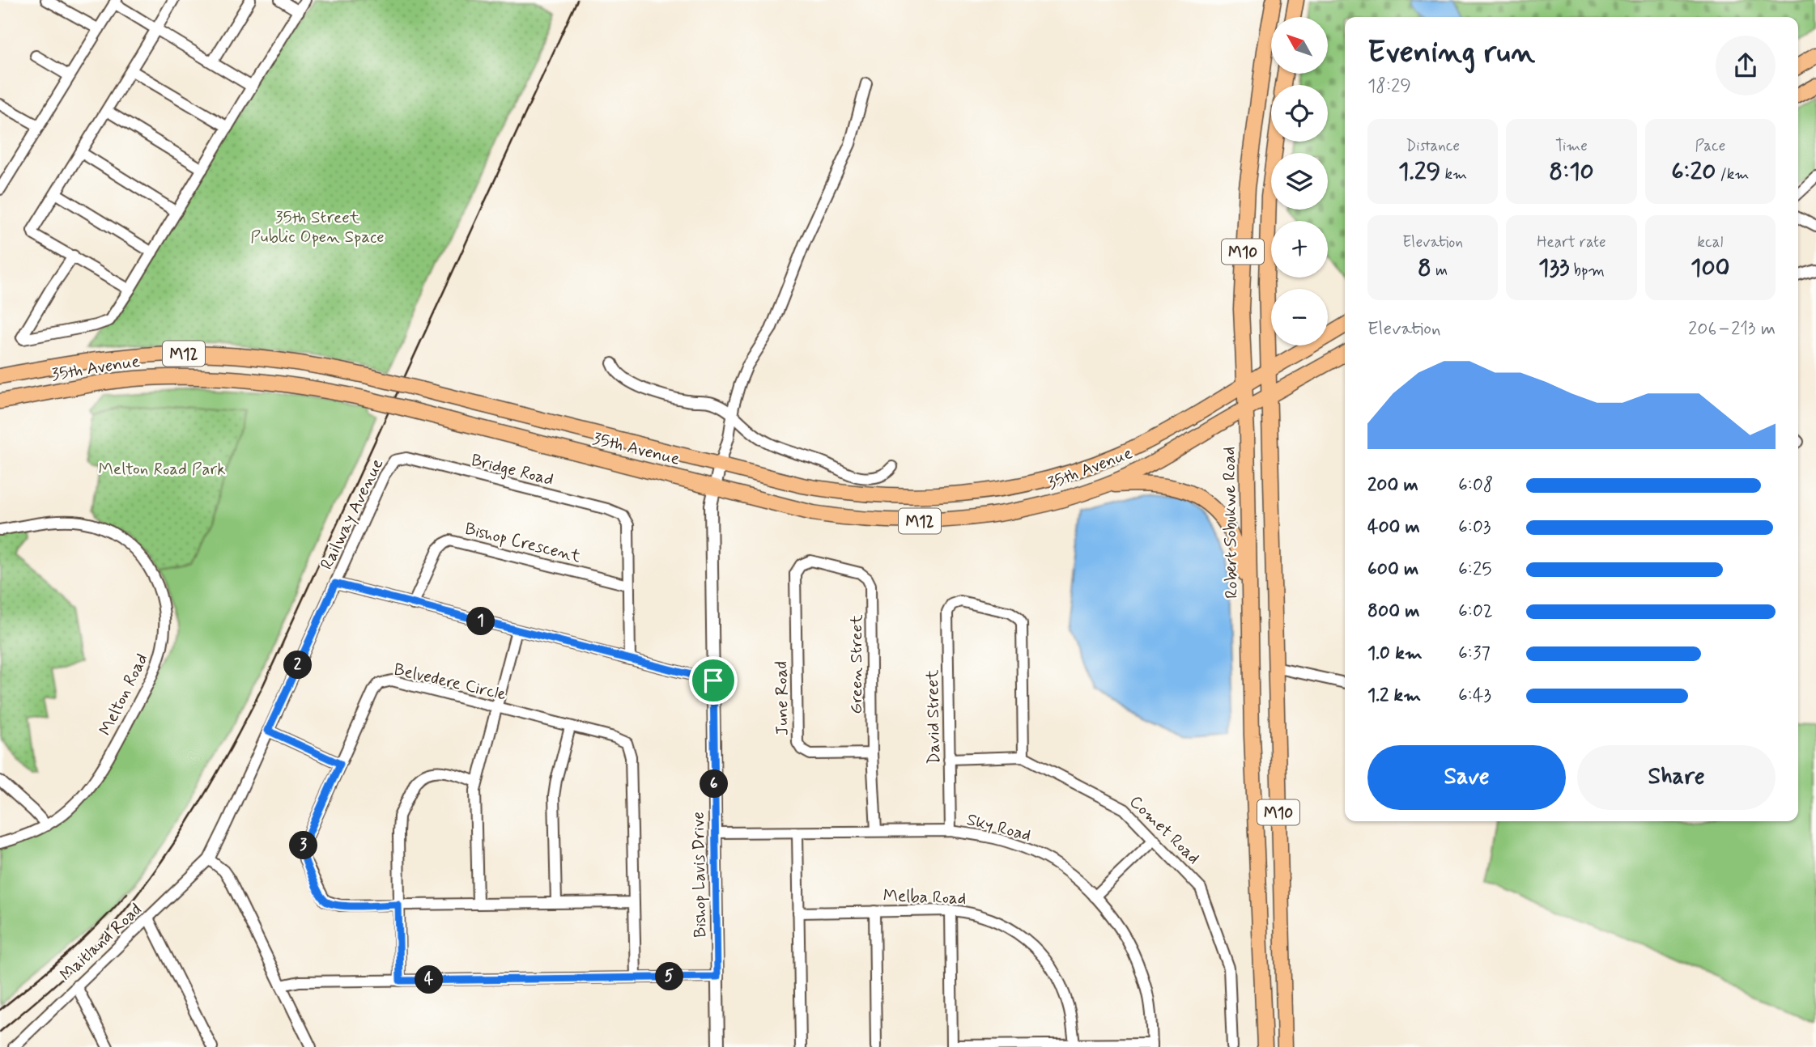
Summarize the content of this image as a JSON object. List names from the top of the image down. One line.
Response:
{"streets":{"main road":["M10","M12","35th Avenue","Robert Sobukwe Road"],"street":["Bridge Road","Railway Avenue","Bishop Crescent","Green Street","Belvedere Circle","Melton Road","June Road","David Street","Sky Road","Comet Road","Bishop Lavis Drive","Melba Road","Maitland Road"]},"crossings":[["M10","M12"],["M12","35th Avenue"],["M12","Robert Sobukwe Road"],["35th Avenue","Robert Sobukwe Road"],["35th Avenue","Bishop Lavis Drive"],["Bridge Road","Railway Avenue"],["Bridge Road","Bishop Crescent"],["Railway Avenue","Maitland Road"],["Green Street","June Road"],["Green Street","Sky Road"],["David Street","Sky Road"],["David Street","Comet Road"],["Sky Road","Bishop Lavis Drive"]],"parks":["35th Street Public Open Space","Melton Road Park"],"north":"top left","page":{"map_buttons":["+","−"],"heading":["Evening run","18:29"],"stats":[["Distance","1.29 km"],["Time","8:10"],["Pace","6:20 /km"],["Elevation","8 m"],["Heart rate","133 bpm"],["kcal","100"]],"chart":["Elevation","206–213 m"],"list":[{"name":"200 m","note":"6:08"},{"name":"400 m","note":"6:03"},{"name":"600 m","note":"6:25"},{"name":"800 m","note":"6:02"},{"name":"1.0 km","note":"6:37"},{"name":"1.2 km","note":"6:43"}],"pins":["1","2","6","3","5","4"],"buttons":["Save","Share"]}}
